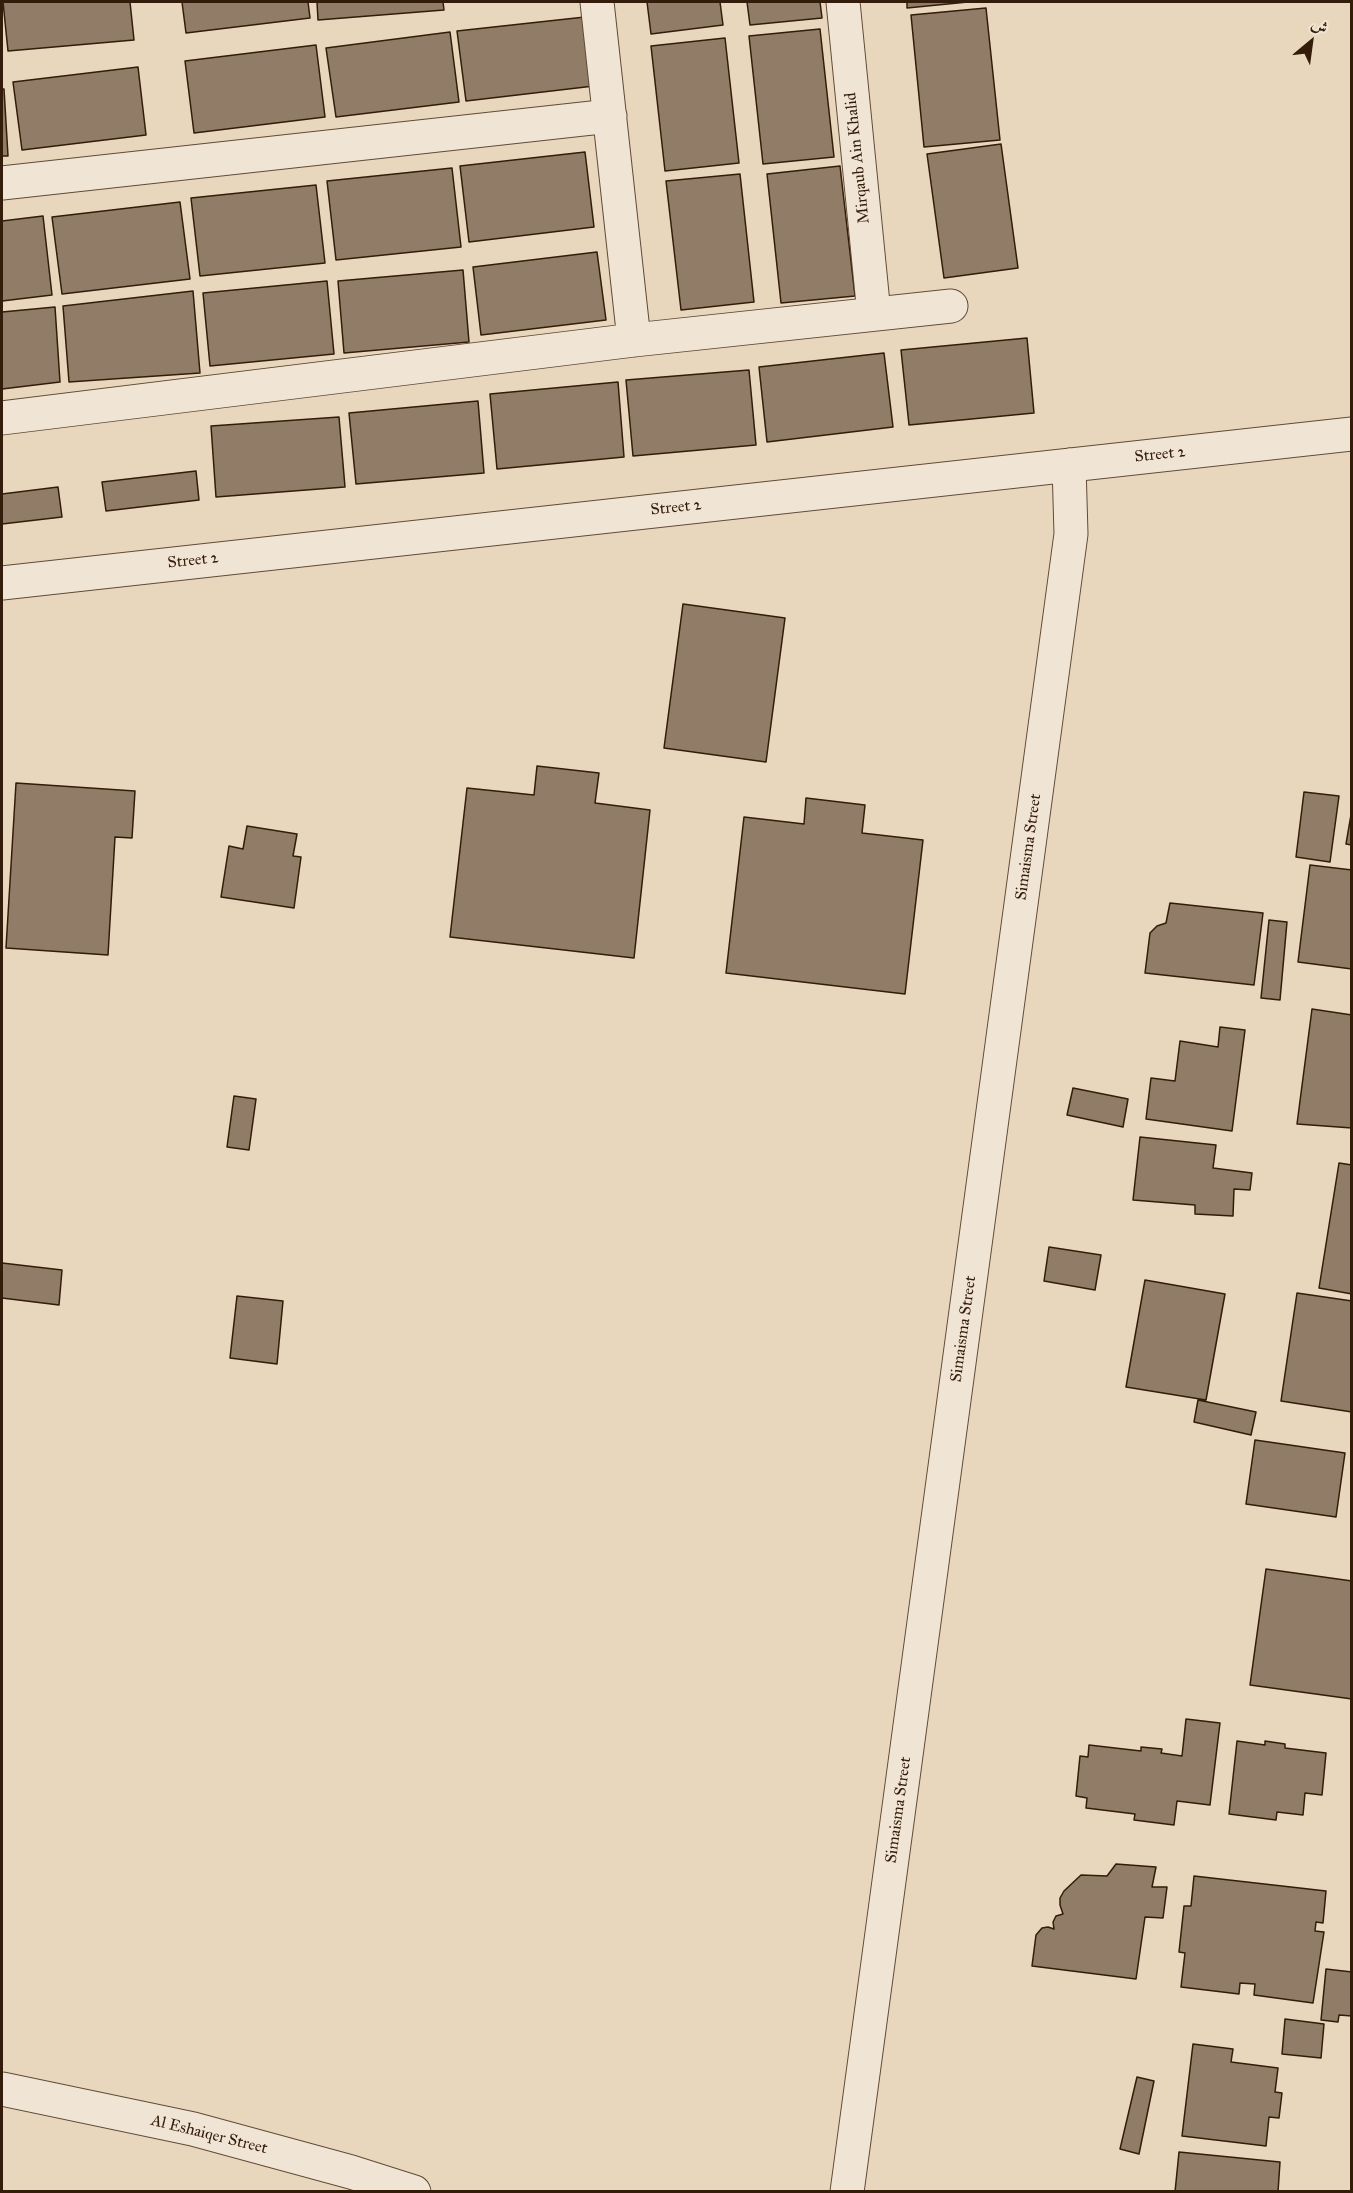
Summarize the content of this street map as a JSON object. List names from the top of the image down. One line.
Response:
{"streets":{"street":["Mirqaub Ain Khalid","Street 2","Simaisma Street","Al Eshaiqer Street"]},"crossings":[["Street 2","Simaisma Street"]],"north":"top right"}
